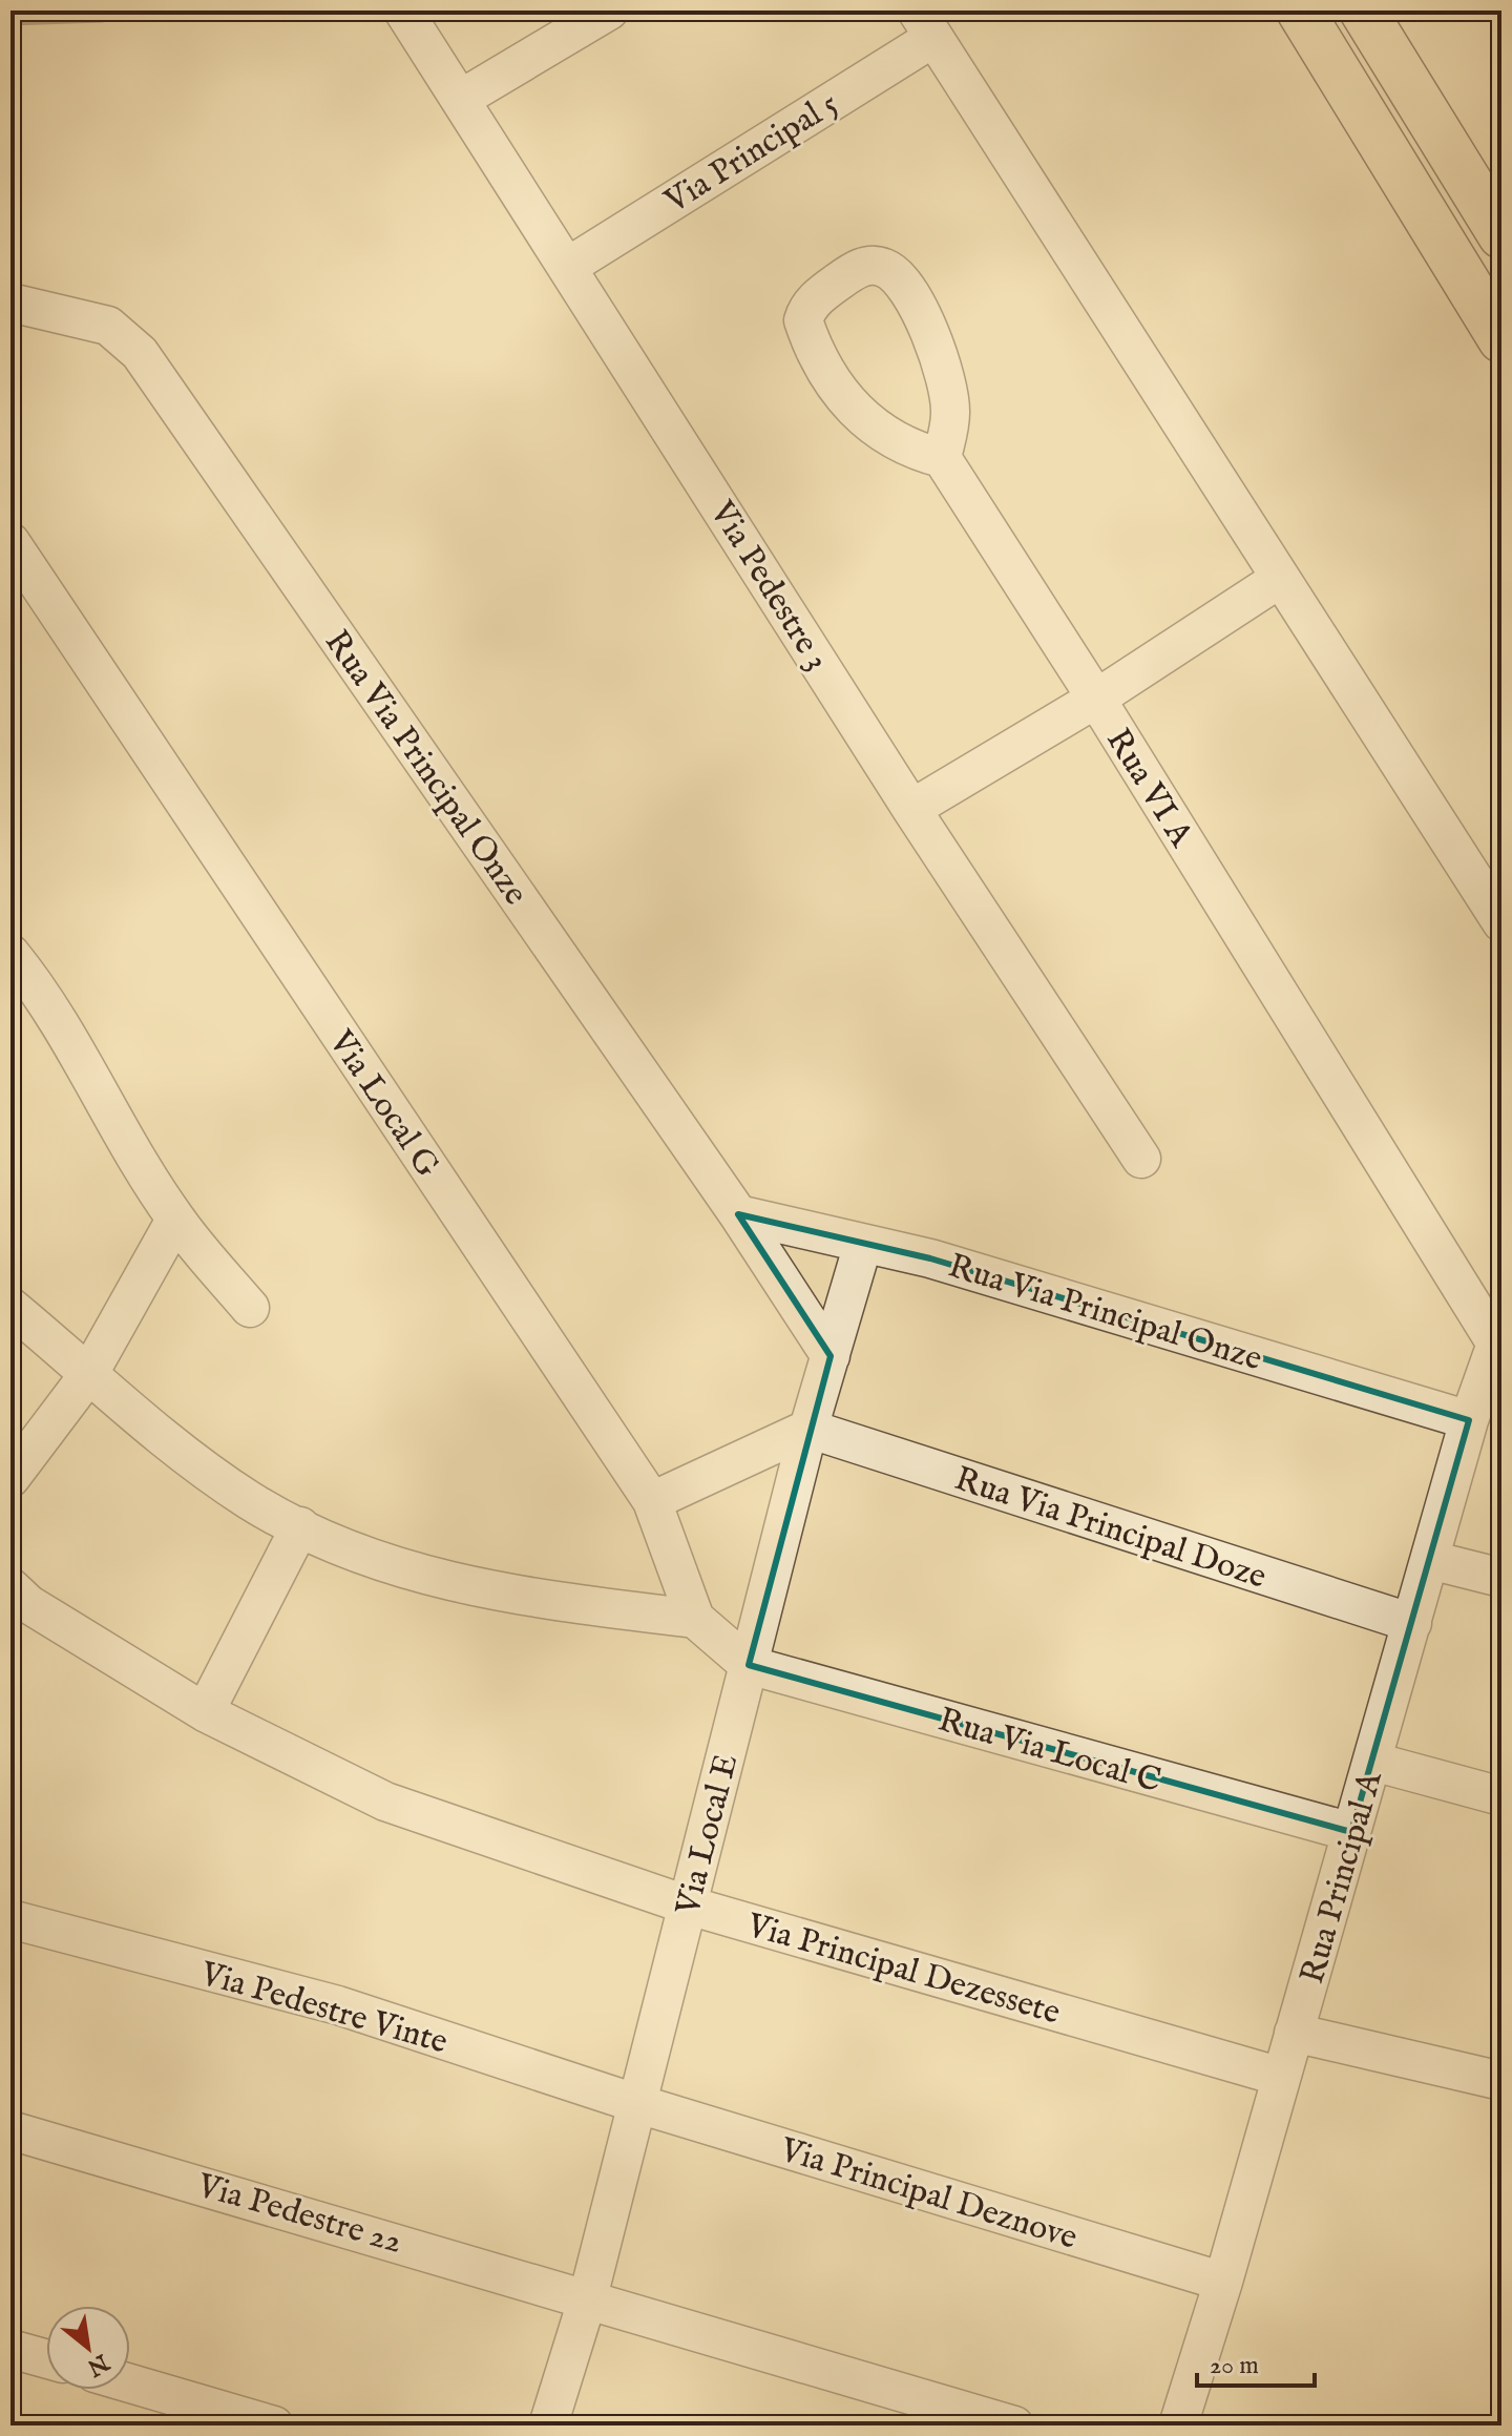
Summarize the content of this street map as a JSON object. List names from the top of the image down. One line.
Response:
{"streets":{"street":["Via Principal 5","Via Pedestre 3","Rua Via Principal Onze","Rua VI A","Via Local G","Rua Via Principal Doze","Rua Via Local C","Via Local E","Rua Principal A","Via Principal Dezessete","Via Pedestre Vinte","Via Principal Deznove","Via Pedestre 22"]},"crossings":[["Via Principal 5","Via Pedestre 3"],["Rua Via Principal Onze","Via Local E"],["Rua Via Principal Onze","Rua Principal A"],["Rua VI A","Rua Principal A"],["Via Local G","Rua Via Local C"],["Via Local G","Via Local E"],["Rua Via Principal Doze","Via Local E"],["Rua Via Principal Doze","Rua Principal A"],["Rua Via Local C","Via Local E"],["Rua Via Local C","Rua Principal A"],["Via Local E","Via Principal Dezessete"],["Via Local E","Via Pedestre Vinte"],["Via Local E","Via Principal Deznove"],["Via Local E","Via Pedestre 22"],["Rua Principal A","Via Principal Dezessete"],["Rua Principal A","Via Principal Deznove"],["Via Pedestre Vinte","Via Principal Deznove"]],"scale_bar":"20 m","north":"bottom right"}
